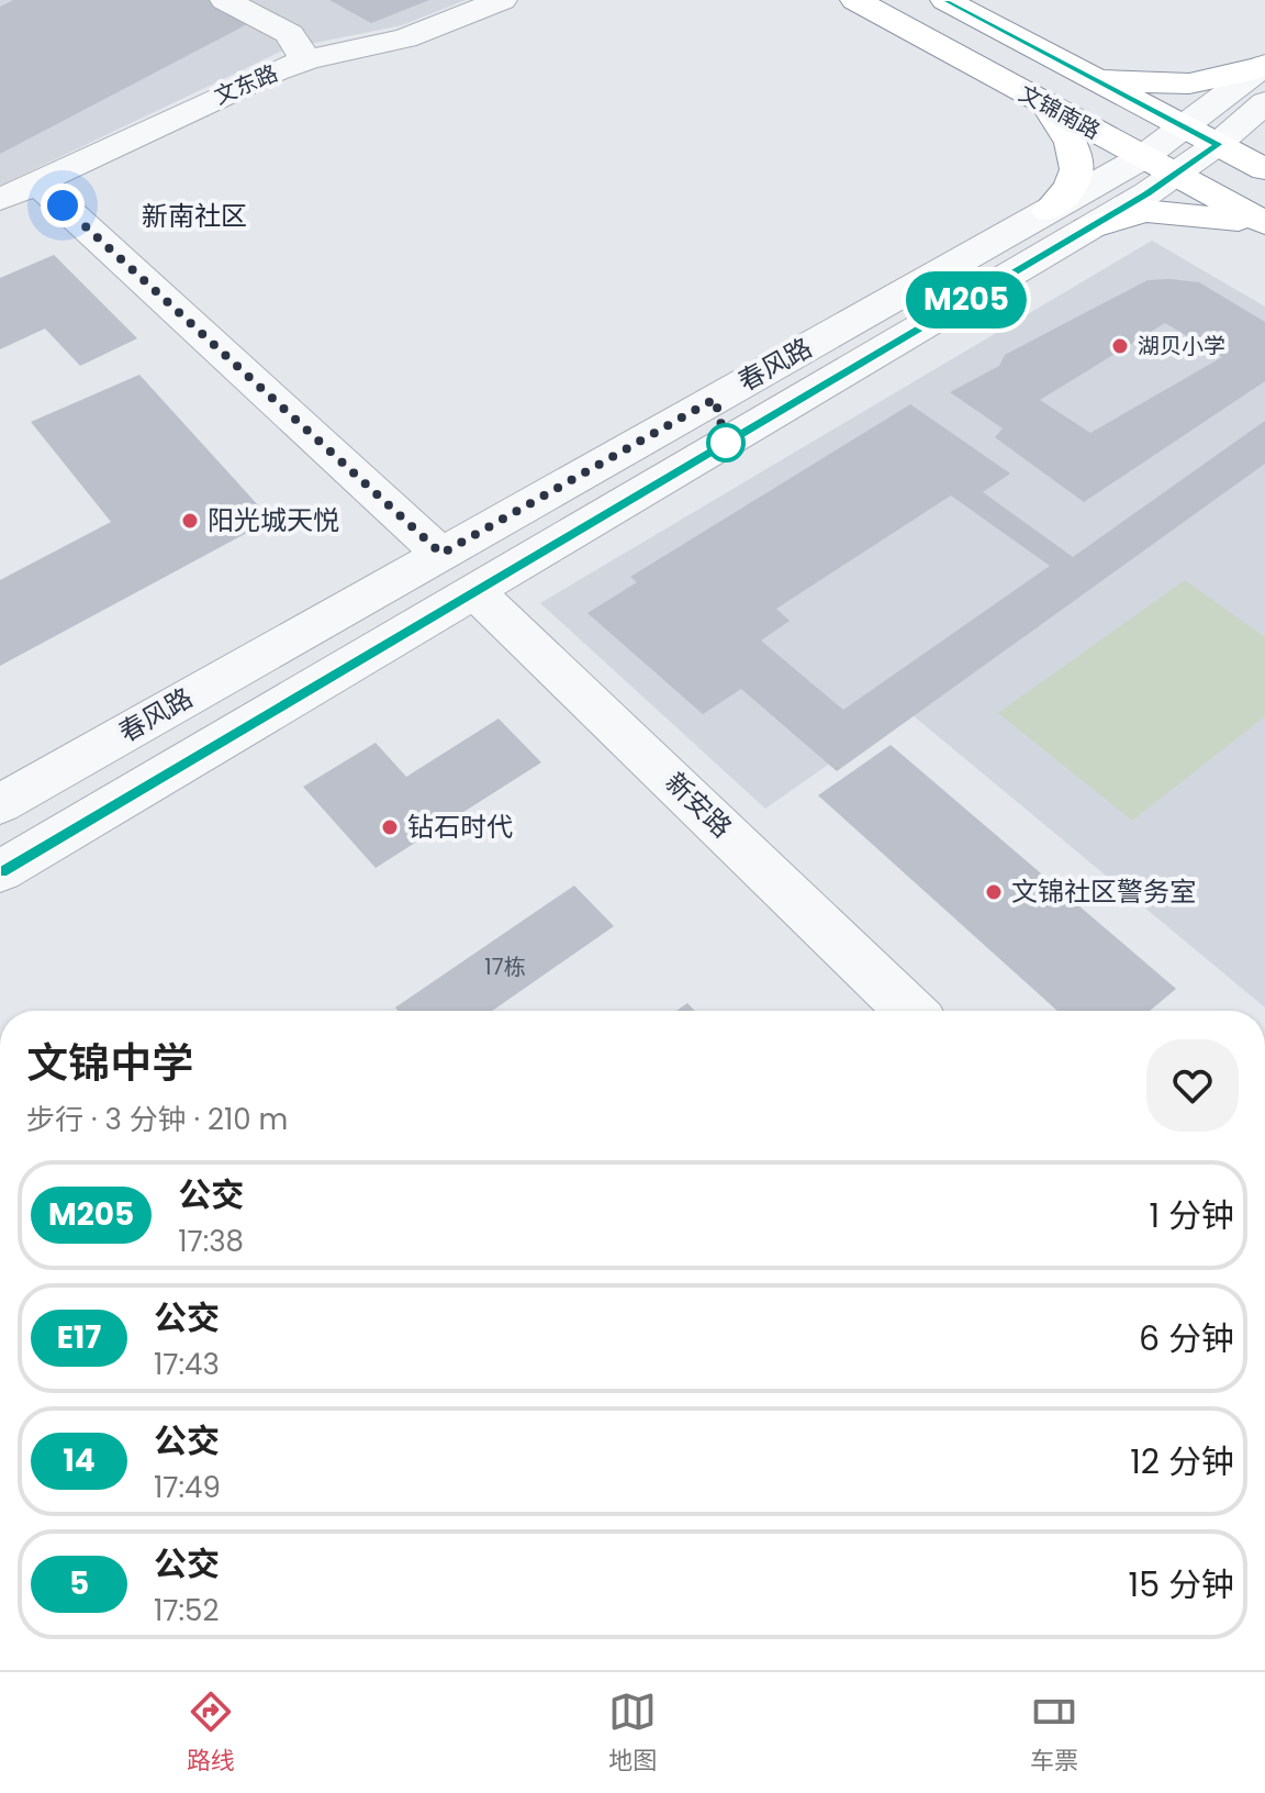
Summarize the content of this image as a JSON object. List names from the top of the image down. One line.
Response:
{"streets":{"highway":["文锦南路"],"street":["文东路","春风路","新安路"]},"crossings":[["文锦南路","春风路"],["春风路","新安路"]],"districts":["新南社区"],"places":["湖贝小学","阳光城天悦","钻石时代","文锦社区警务室"],"lines":["bus line M205"],"house_numbers":["17栋"],"page":{"on_map":"M205","heading":["文锦中学","步行 · 3 分钟 · 210 m"],"list":[{"mark":"M205","name":"公交","note":"17:38","value":"1 分钟"},{"mark":"E17","name":"公交","note":"17:43","value":"6 分钟"},{"mark":"14","name":"公交","note":"17:49","value":"12 分钟"},{"mark":"5","name":"公交","note":"17:52","value":"15 分钟"}],"tabs":["路线","地图","车票"]}}
